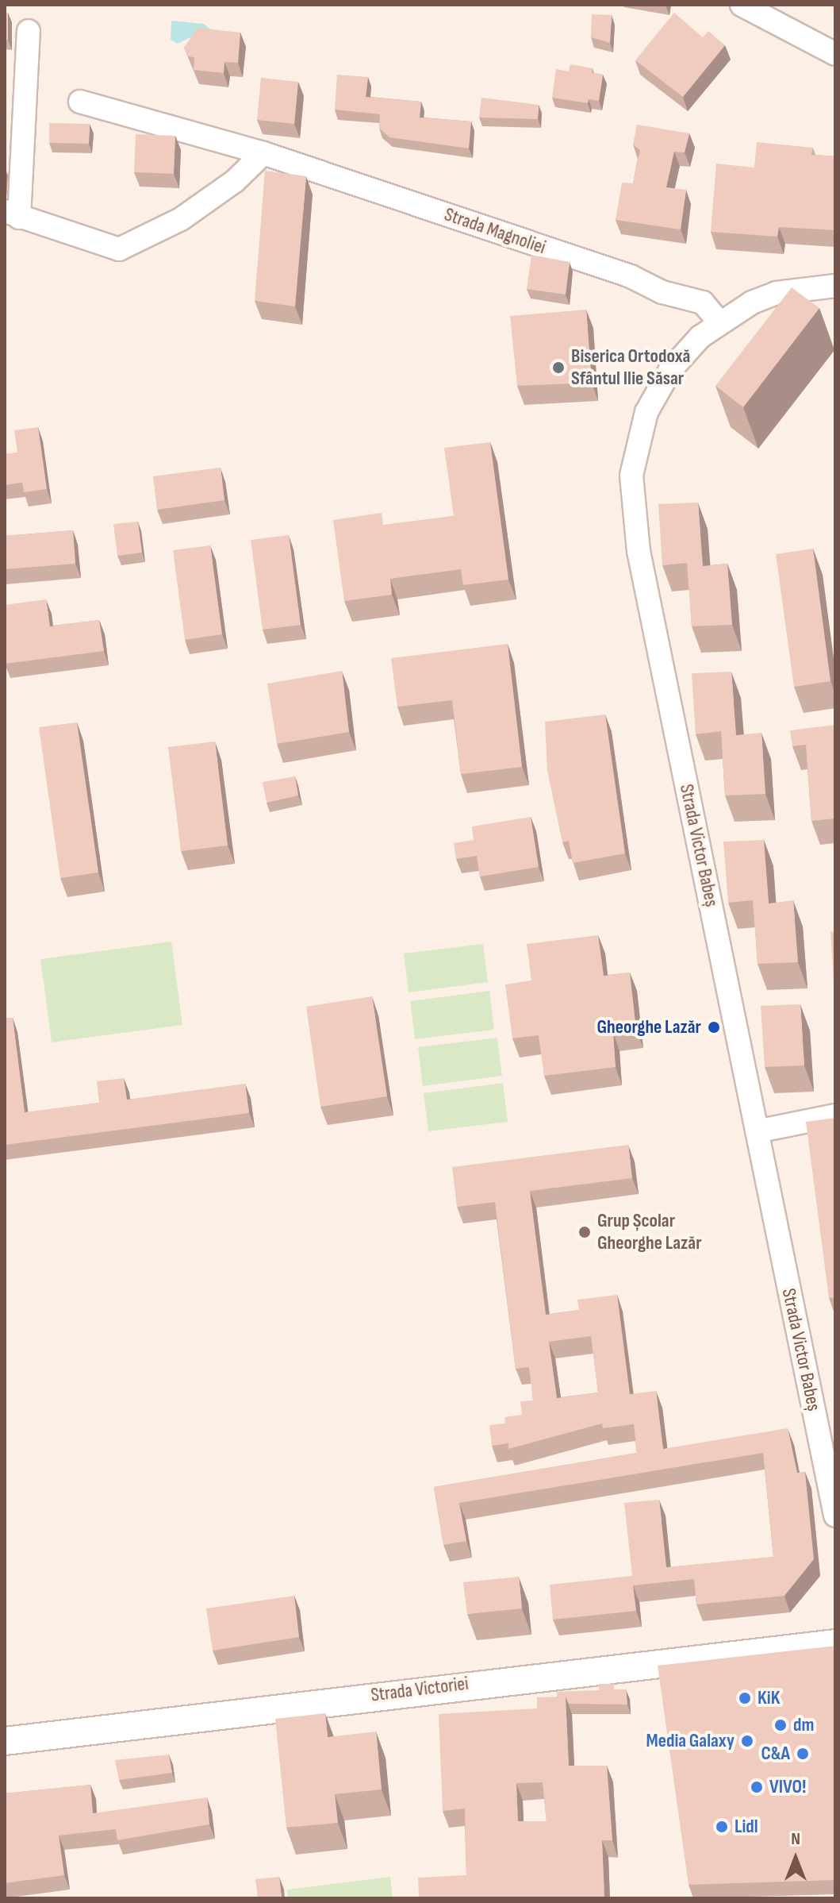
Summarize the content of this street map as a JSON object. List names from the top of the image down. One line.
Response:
{"streets":{"street":["Strada Magnoliei","Strada Victor Babeș","Strada Victoriei"]},"crossings":[["Strada Magnoliei","Strada Victor Babeș"]],"places":["Biserica Ortodoxă Sfântul Ilie Săsar","Gheorghe Lazăr","Grup Școlar Gheorghe Lazăr","KiK","dm","Media Galaxy","C&A","VIVO!","Lidl"],"north":"top"}
